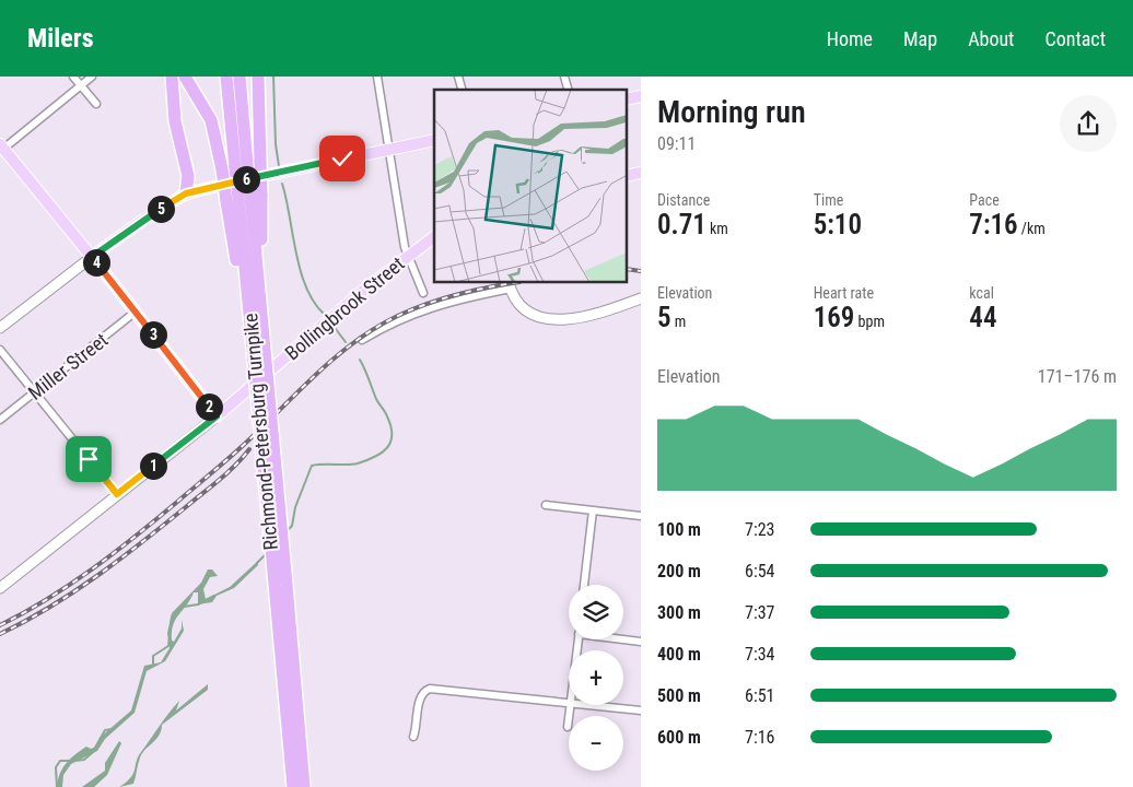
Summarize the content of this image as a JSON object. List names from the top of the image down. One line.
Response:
{"streets":{"highway":["Richmond-Petersburg Turnpike"],"main road":["Bollingbrook Street"],"street":["Miller Street"]},"page":{"header":"Milers","nav":["Home","Map","About","Contact"],"heading":["Morning run","09:11"],"pins":["6","5","4","3","2","1"],"stats":[["Distance","0.71 km"],["Time","5:10"],["Pace","7:16 /km"],["Elevation","5 m"],["Heart rate","169 bpm"],["kcal","44"]],"chart":["Elevation","171–176 m"],"list":[{"name":"100 m","note":"7:23"},{"name":"200 m","note":"6:54"},{"name":"300 m","note":"7:37"},{"name":"400 m","note":"7:34"},{"name":"500 m","note":"6:51"},{"name":"600 m","note":"7:16"}],"map_buttons":["+","−"]}}
